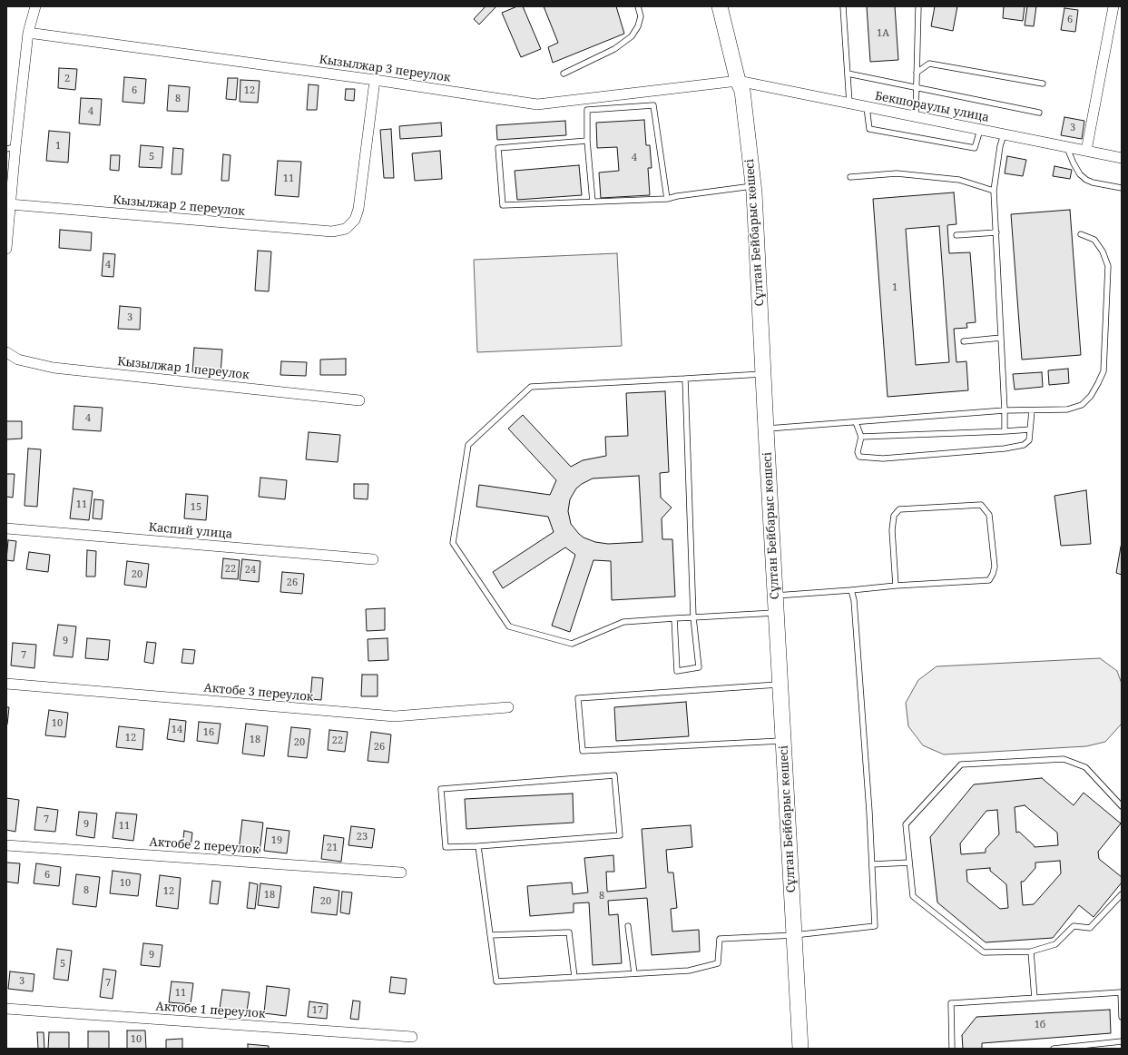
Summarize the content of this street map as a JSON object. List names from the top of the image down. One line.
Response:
{"streets":{"main road":["Сұлтан Бейбарыс көшесі"],"street":["Кызылжар 3 переулок","Бекшораулы улица","Кызылжар 2 переулок","Кызылжар 1 переулок","Каспий улица","Актобе 3 переулок","Актобе 2 переулок","Актобе 1 переулок"]},"crossings":[["Кызылжар 3 переулок","Бекшораулы улица"],["Кызылжар 3 переулок","Кызылжар 2 переулок"],["Кызылжар 3 переулок","Сұлтан Бейбарыс көшесі"],["Бекшораулы улица","Сұлтан Бейбарыс көшесі"]],"house_numbers":["6","1А","2","6","12","8","4","3","1","5","4","11","4","1","3","4","11","15","22","24","20","26","9","7","10","14","16","12","18","22","20","26","7","9","11","23","19","21","6","10","8","12","18","8","20","9","5","3","7","11","17","1б","10"]}
